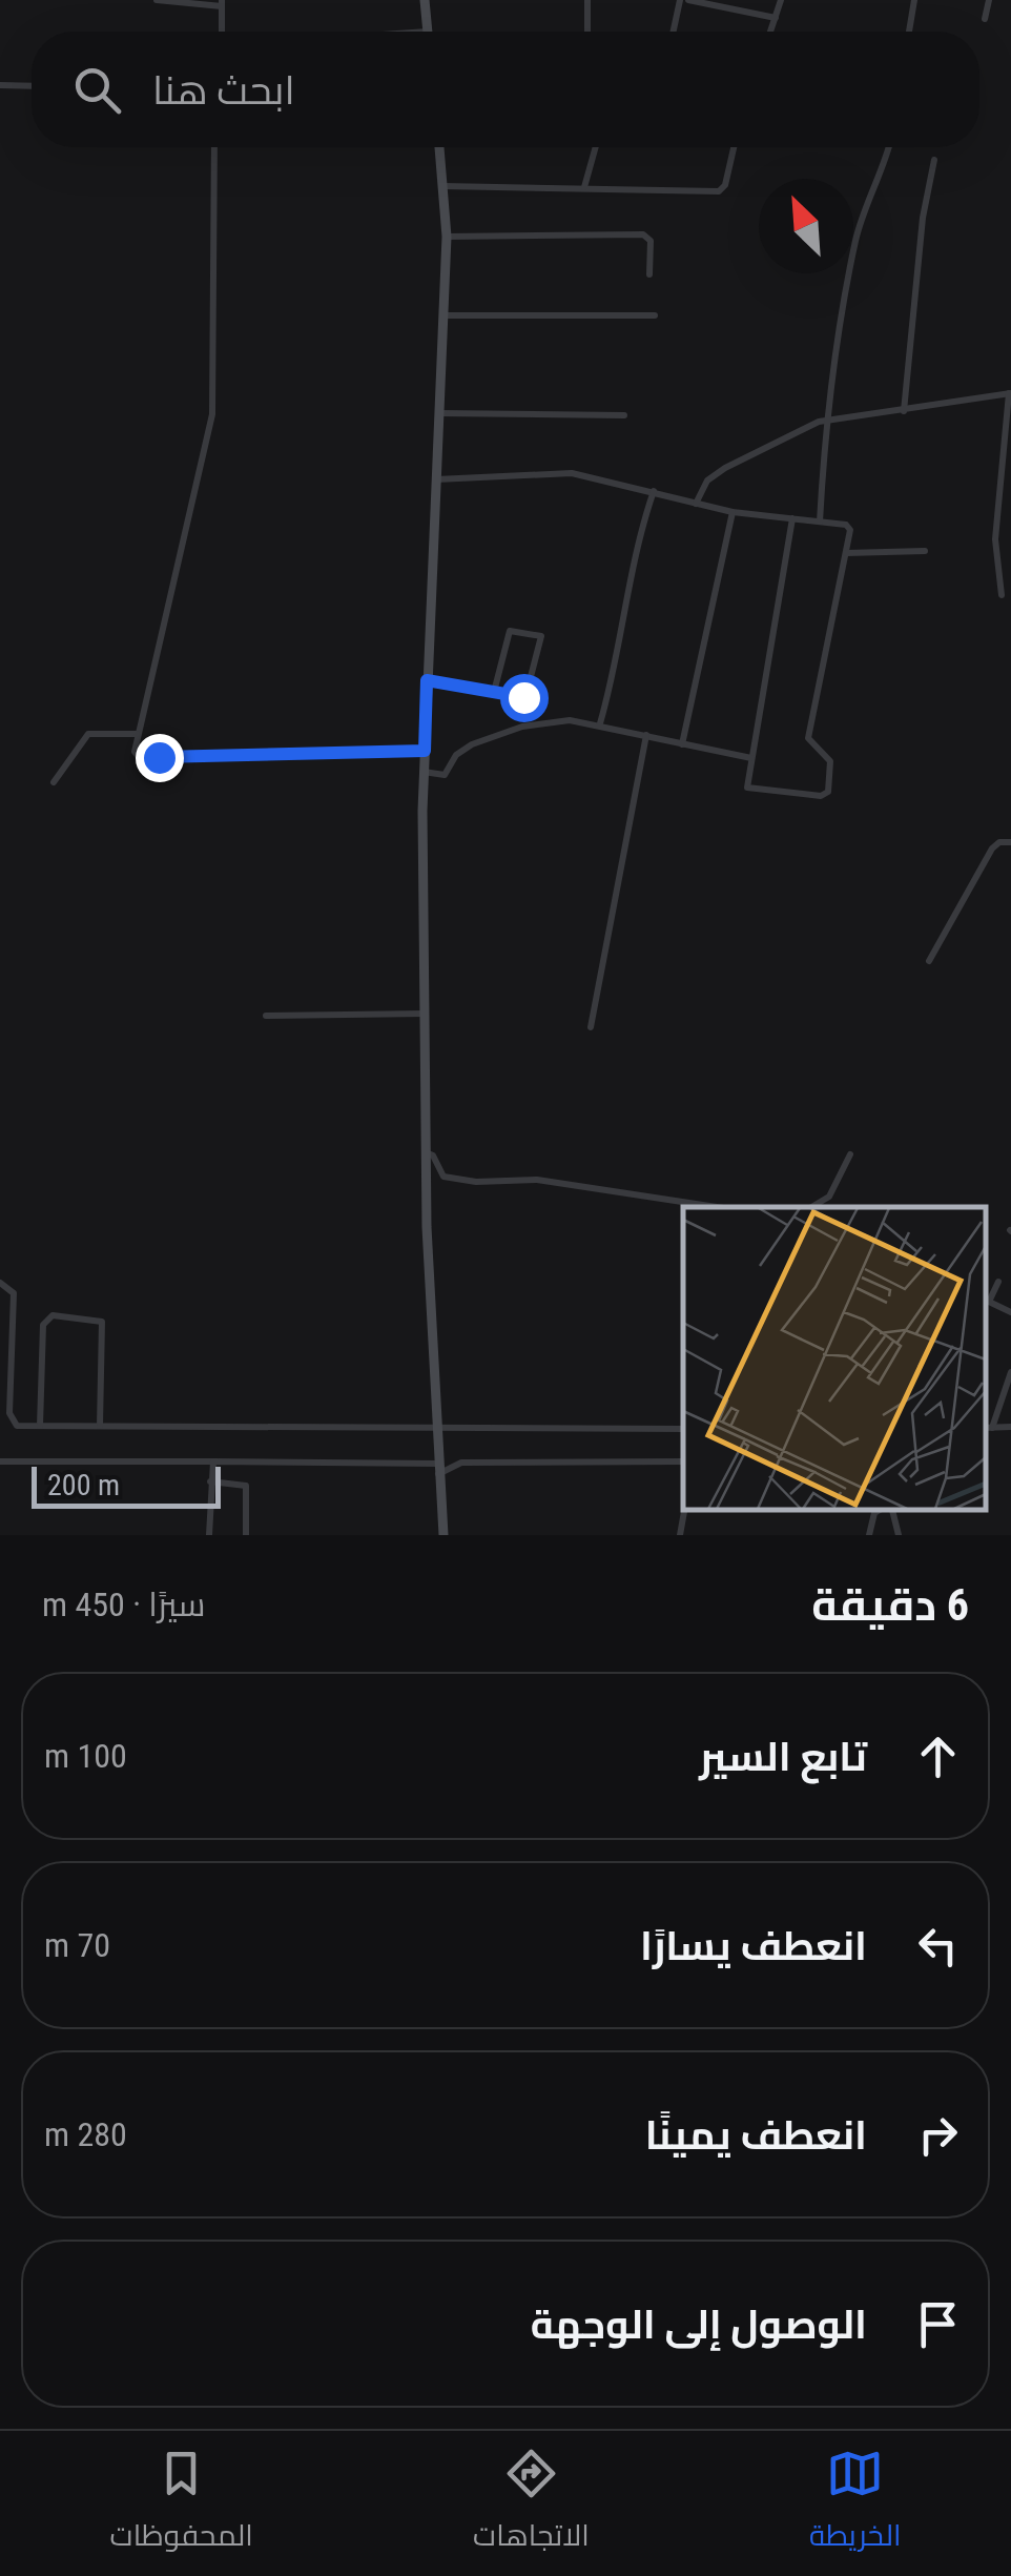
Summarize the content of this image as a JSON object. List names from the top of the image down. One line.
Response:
{"scale_bar":"200 m","north":"top left","page":{"search":"ابحث هنا","scale":"200 m","heading":["6 دقيقة","سيرًا · 450 m"],"list":[["تابع السير","100 m"],["انعطف يسارًا","70 m"],["انعطف يمينًا","280 m"],"الوصول إلى الوجهة"],"nav":["الخريطة","الاتجاهات","المحفوظات"]}}
